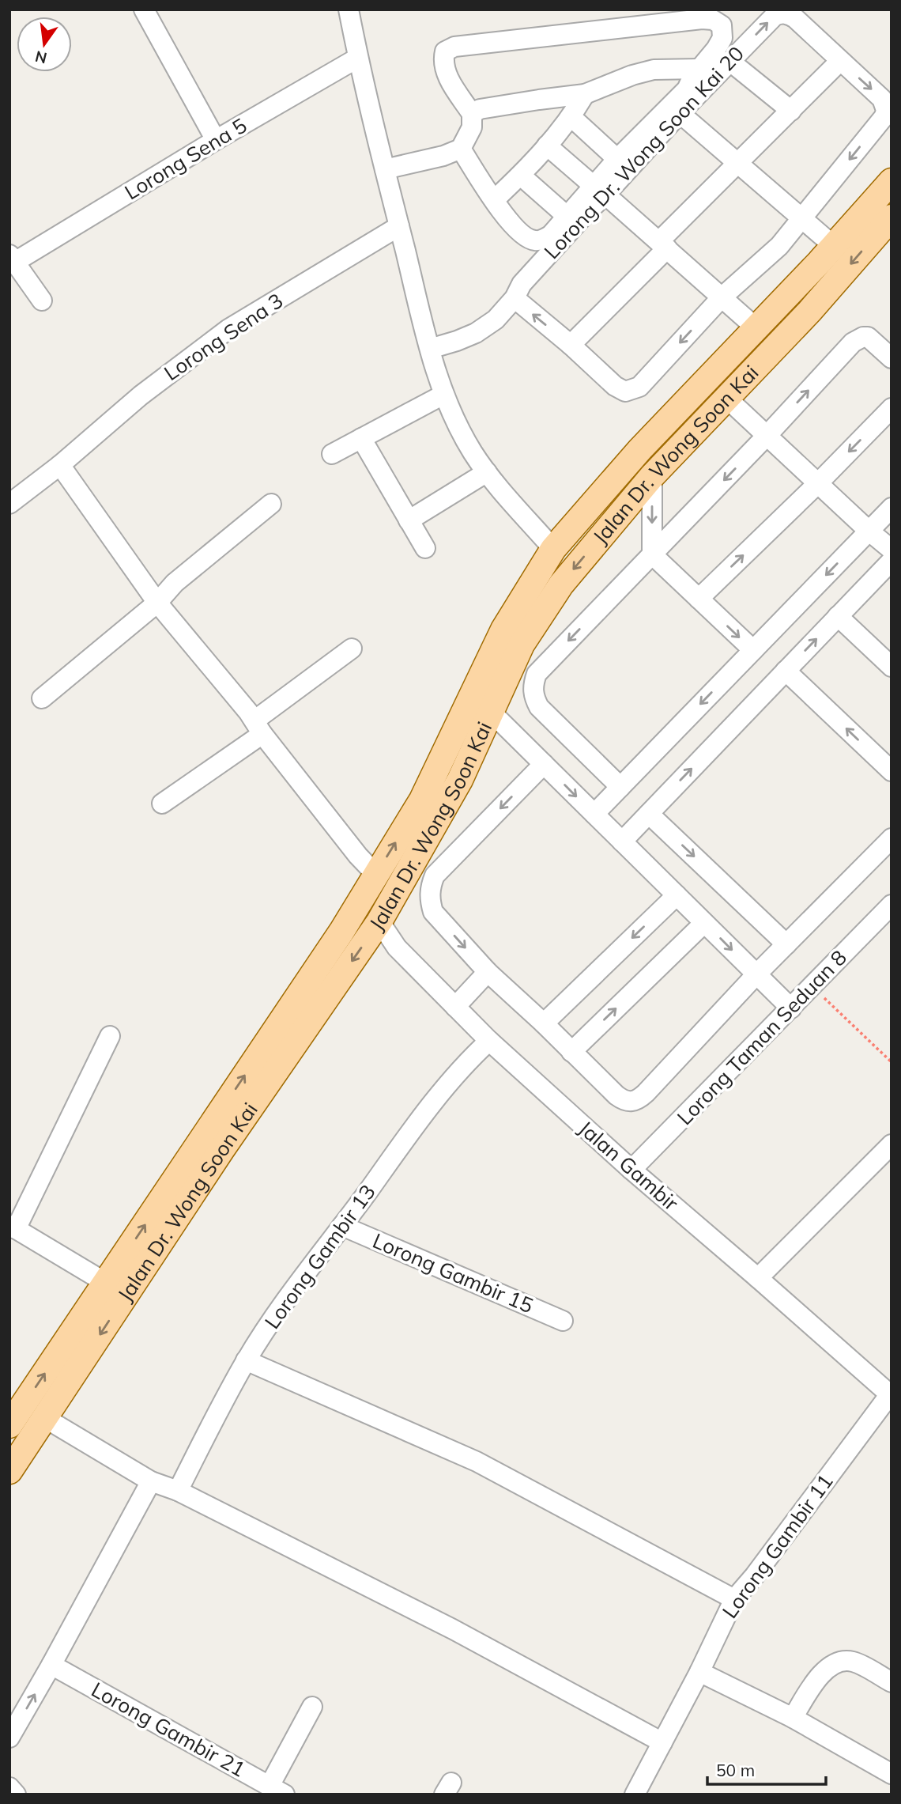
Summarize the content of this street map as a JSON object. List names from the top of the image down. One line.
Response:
{"streets":{"main road":["Jalan Dr. Wong Soon Kai"],"street":["Lorong Dr. Wong Soon Kai 20","Lorong Sena 5","Lorong Sena 3","Lorong Taman Seduan 8","Jalan Gambir","Lorong Gambir 13","Lorong Gambir 15","Lorong Gambir 11","Lorong Gambir 21"]},"crossings":[["Jalan Dr. Wong Soon Kai","Jalan Gambir"],["Lorong Taman Seduan 8","Jalan Gambir"],["Jalan Gambir","Lorong Gambir 13"],["Jalan Gambir","Lorong Gambir 11"],["Lorong Gambir 13","Lorong Gambir 15"]],"scale_bar":"50 m","north":"bottom"}
